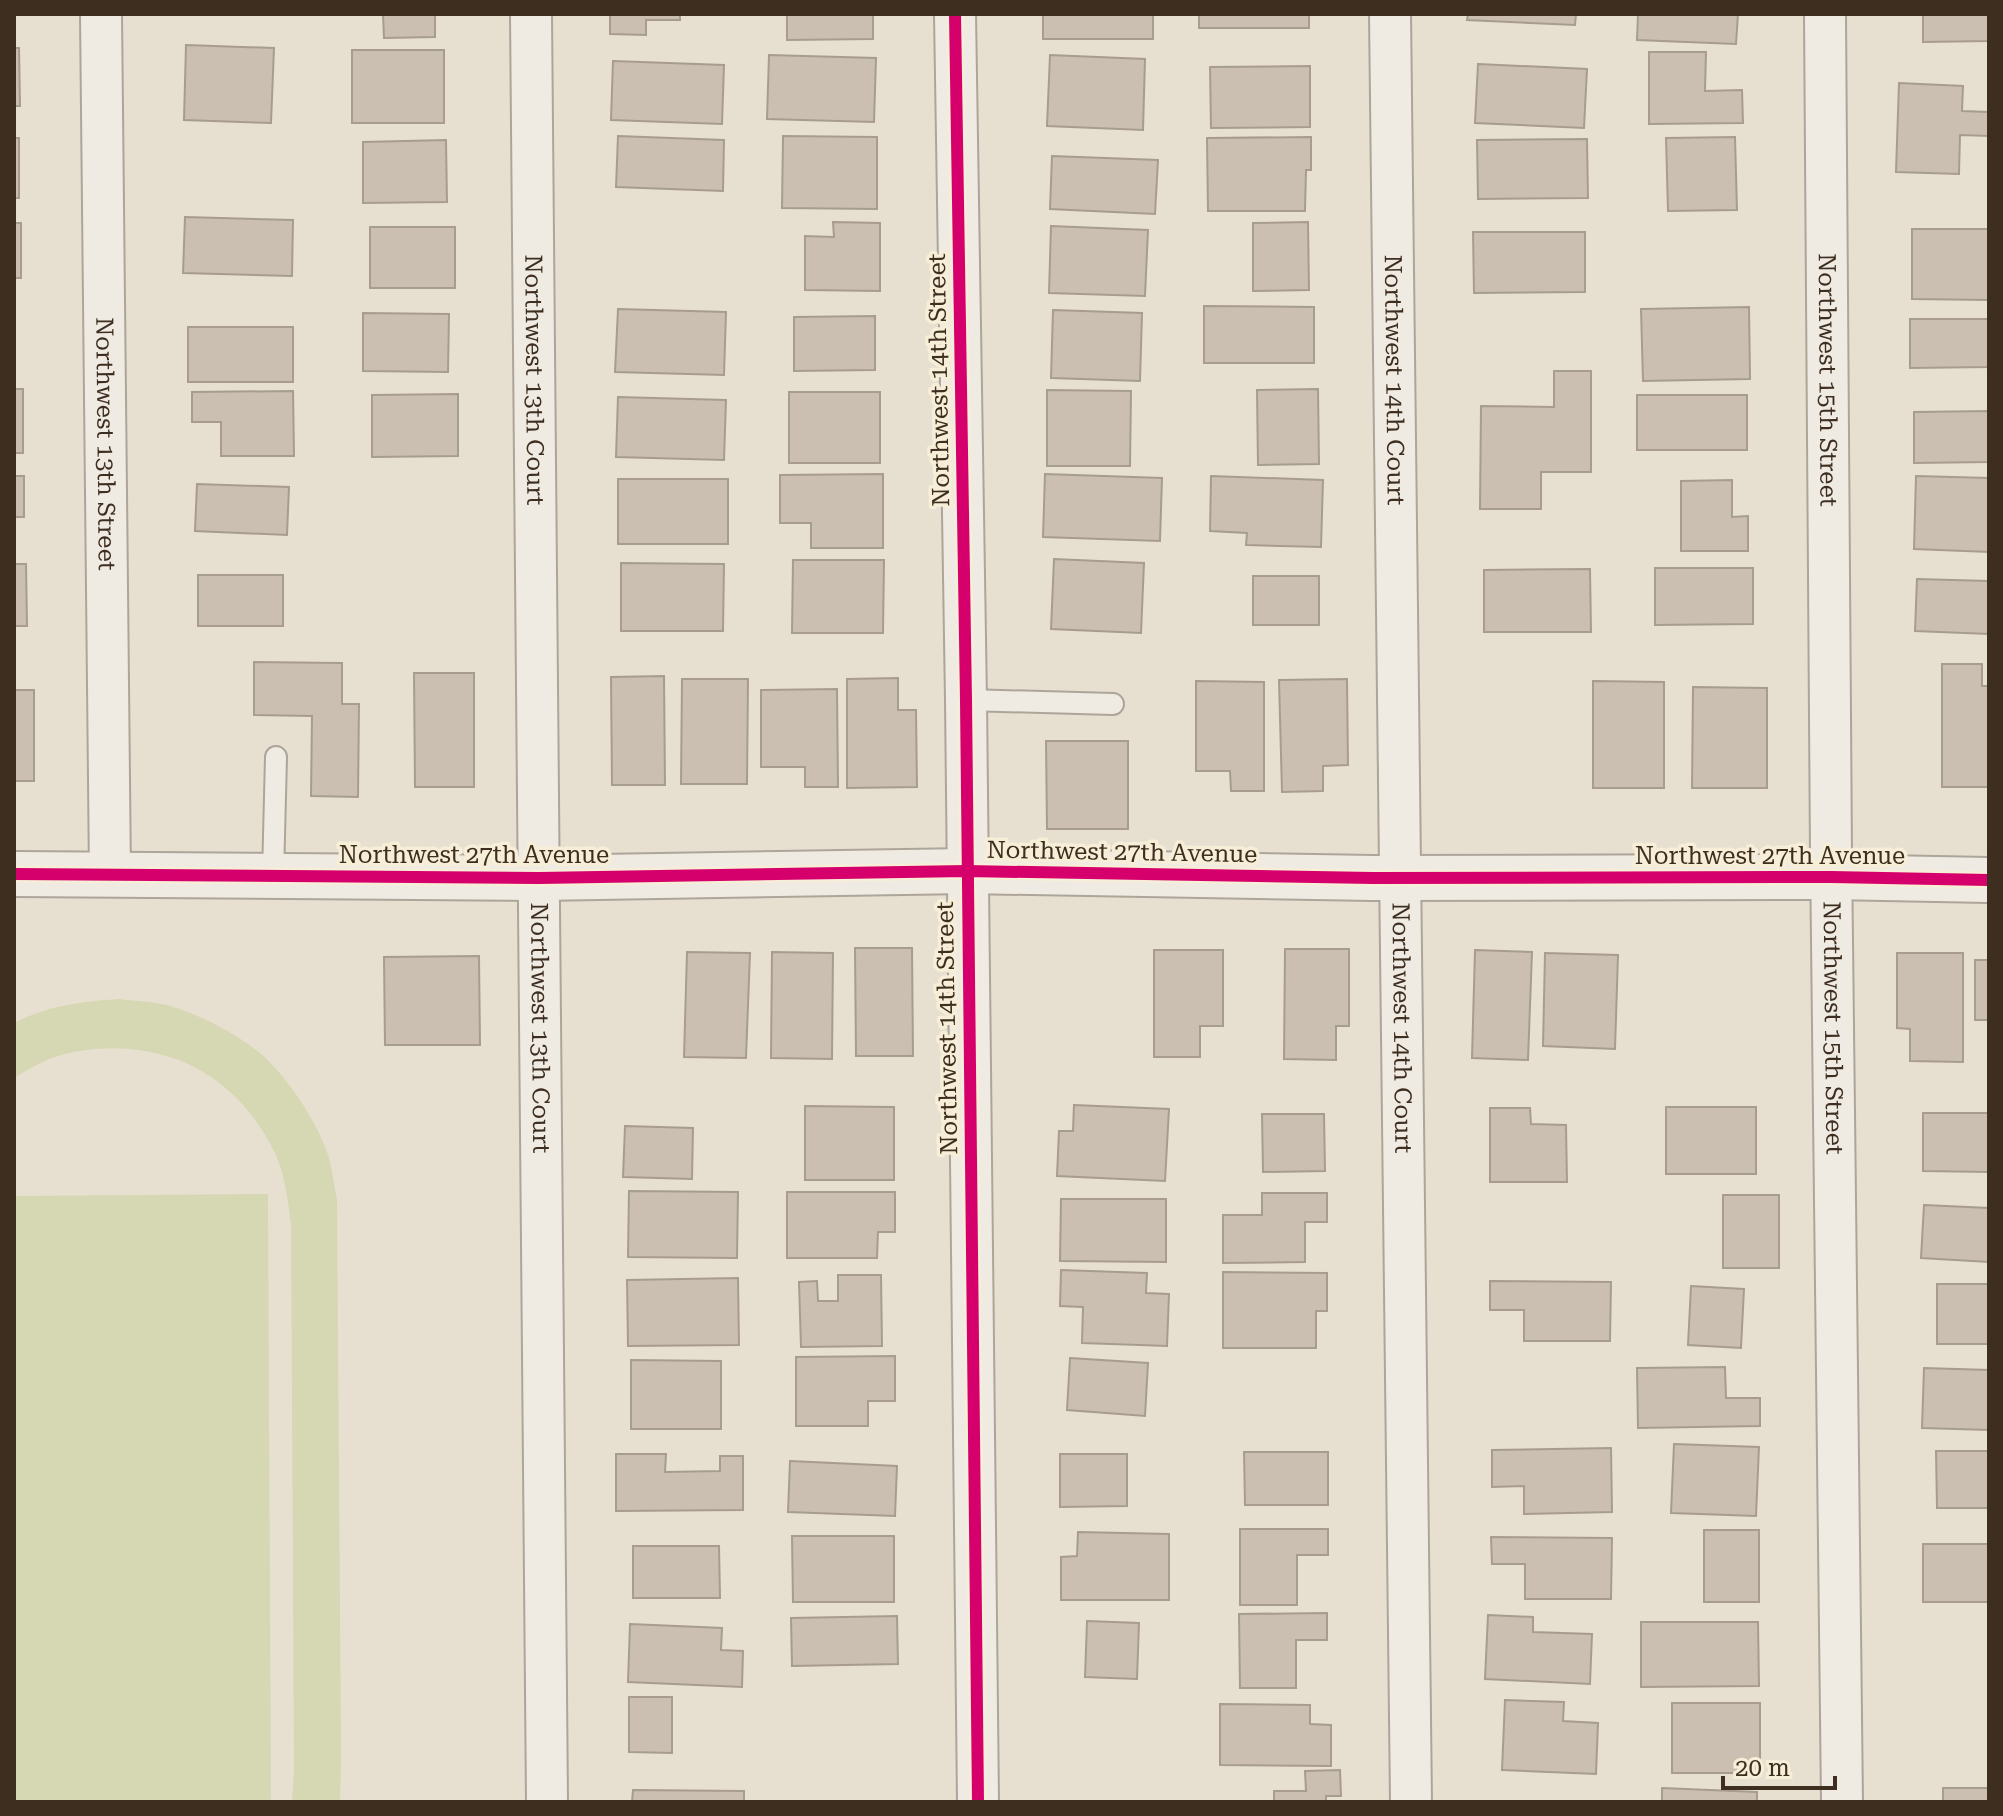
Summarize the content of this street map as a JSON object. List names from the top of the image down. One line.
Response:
{"streets":{"street":["Northwest 13th Court","Northwest 14th Street","Northwest 14th Court","Northwest 15th Street","Northwest 13th Street","Northwest 27th Avenue"]},"crossings":[["Northwest 13th Court","Northwest 27th Avenue"],["Northwest 14th Street","Northwest 27th Avenue"],["Northwest 14th Court","Northwest 27th Avenue"],["Northwest 15th Street","Northwest 27th Avenue"],["Northwest 13th Street","Northwest 27th Avenue"]],"scale_bar":"20 m"}
